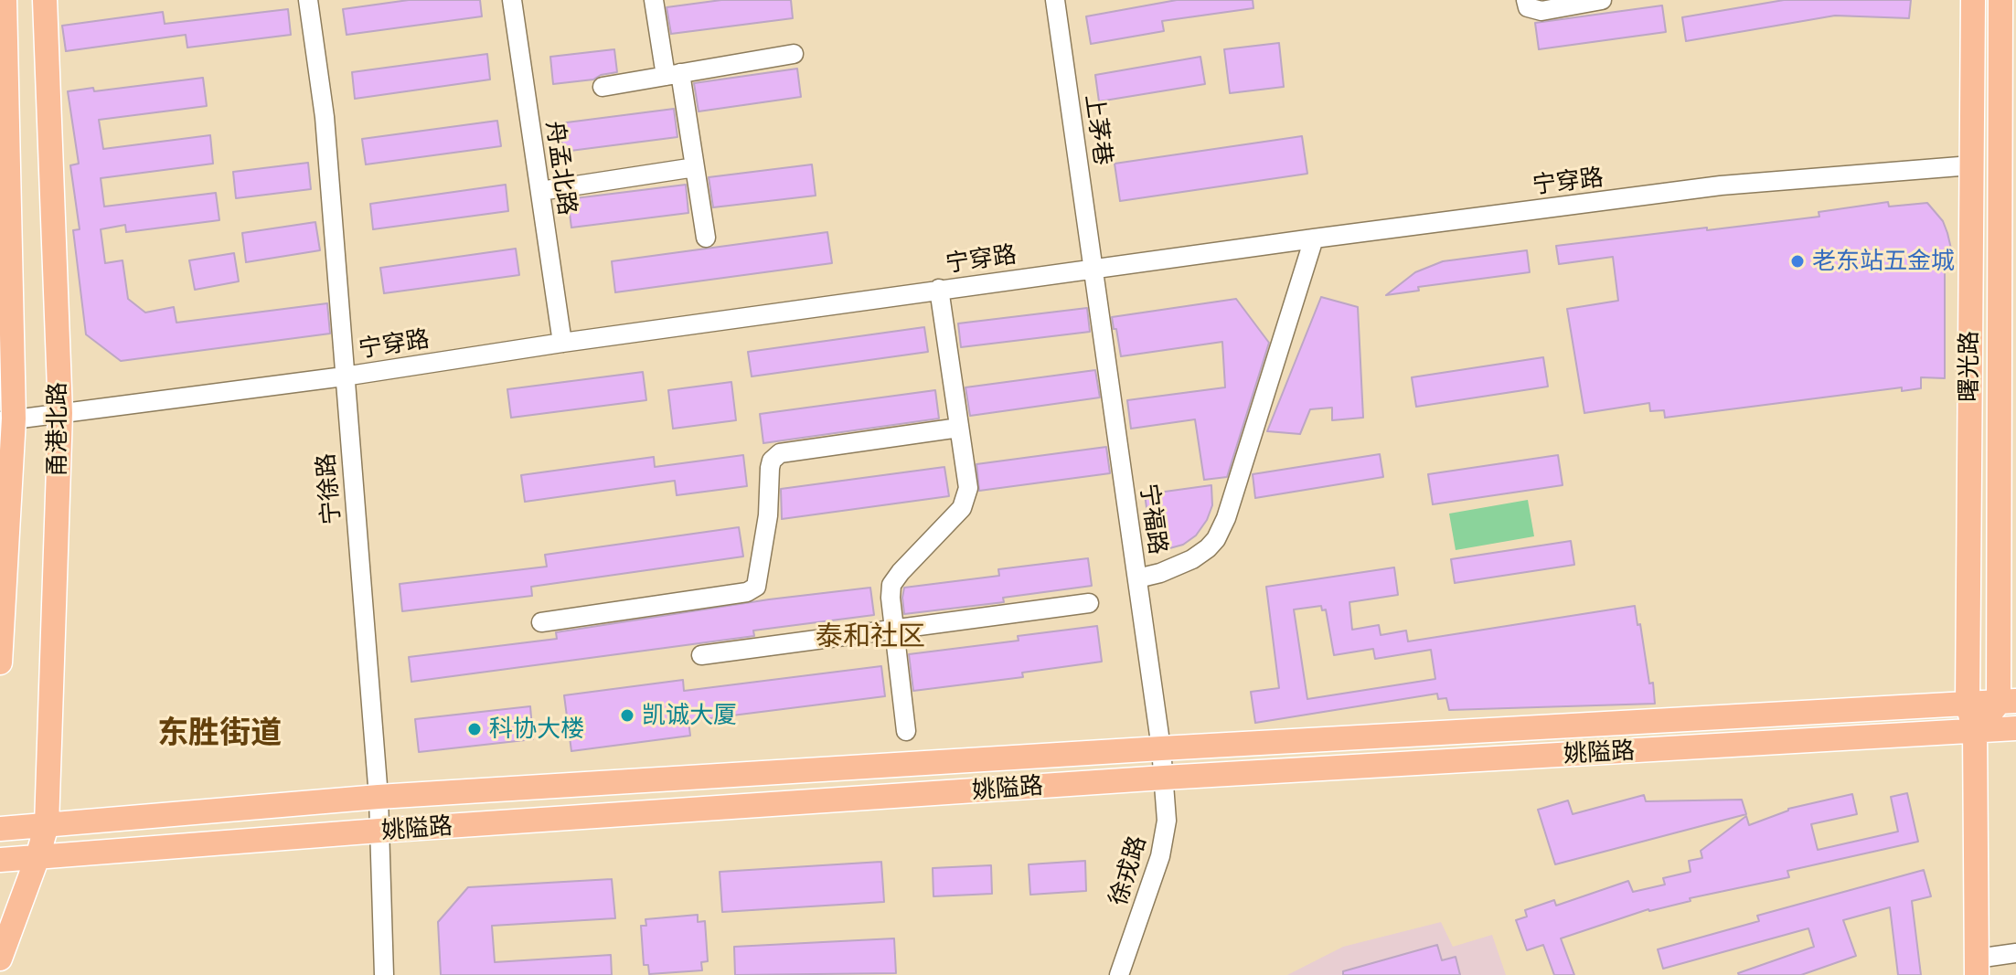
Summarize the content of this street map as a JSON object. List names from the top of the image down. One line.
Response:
{"streets":{"main road":["曙光路","甬港北路","姚隘路"],"street":["上茅巷","舟孟北路","宁穿路","宁徐路","宁福路","徐戎路"]},"crossings":[["上茅巷","宁穿路"],["上茅巷","宁福路"],["舟孟北路","宁穿路"],["宁穿路","曙光路"],["宁穿路","甬港北路"],["宁穿路","宁徐路"],["宁穿路","宁福路"],["曙光路","姚隘路"],["甬港北路","姚隘路"],["宁徐路","姚隘路"],["宁福路","姚隘路"],["宁福路","徐戎路"],["姚隘路","徐戎路"]],"districts":["泰和社区","东胜街道"],"places":["老东站五金城","凯诚大厦","科协大楼"]}
